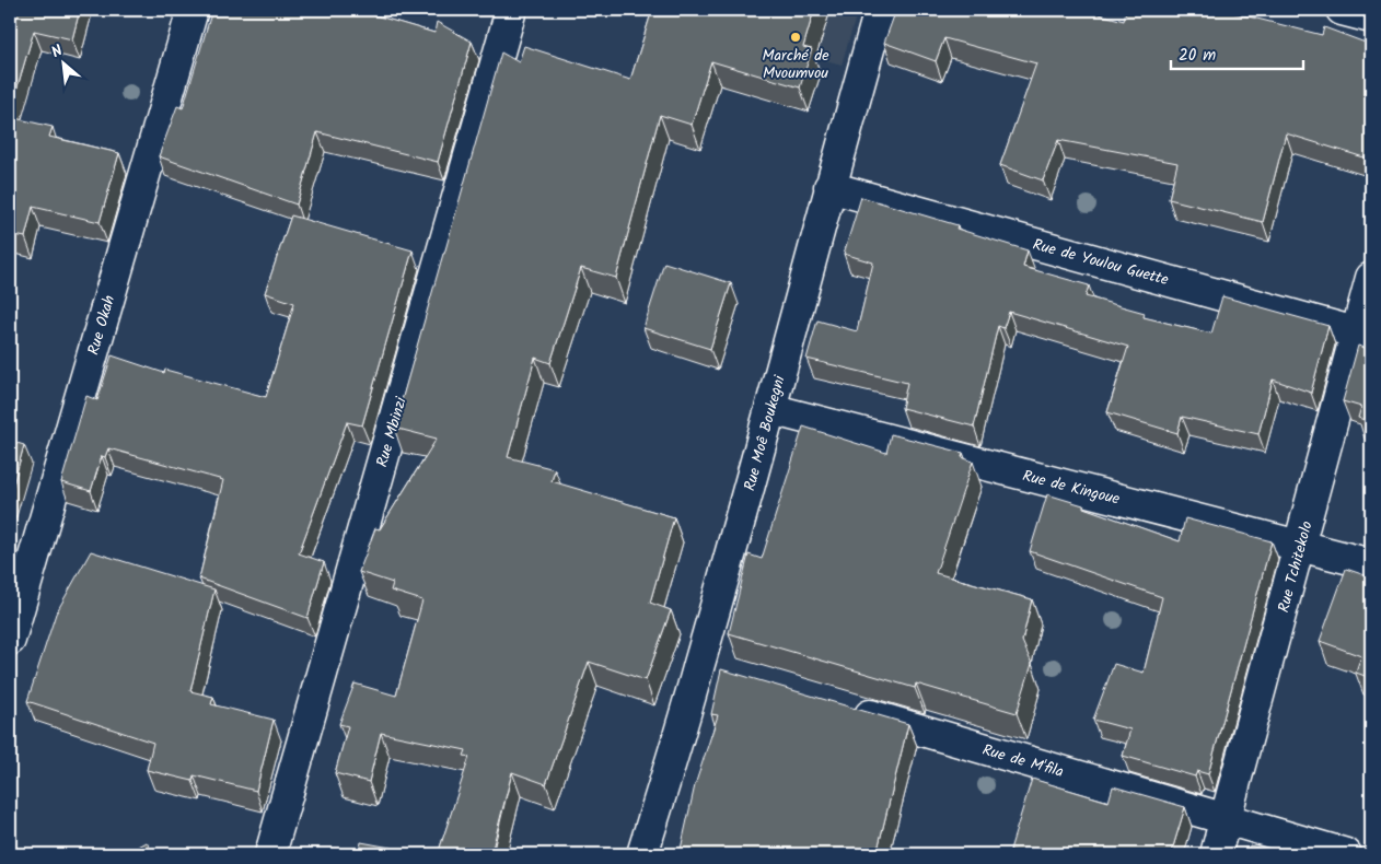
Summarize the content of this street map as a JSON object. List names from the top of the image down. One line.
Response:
{"streets":{"street":["Rue de Youlou Guette","Rue Okah","Rue Mbinzi","Rue Moê Boukegni","Rue de Kingoue","Rue Tchitekolo","Rue de M'fila"]},"crossings":[["Rue de Youlou Guette","Rue Moê Boukegni"],["Rue de Youlou Guette","Rue Tchitekolo"],["Rue Moê Boukegni","Rue de Kingoue"],["Rue de Kingoue","Rue Tchitekolo"],["Rue Tchitekolo","Rue de M'fila"]],"places":["Marché de Mvoumvou"],"scale_bar":"20 m","north":"top left"}
